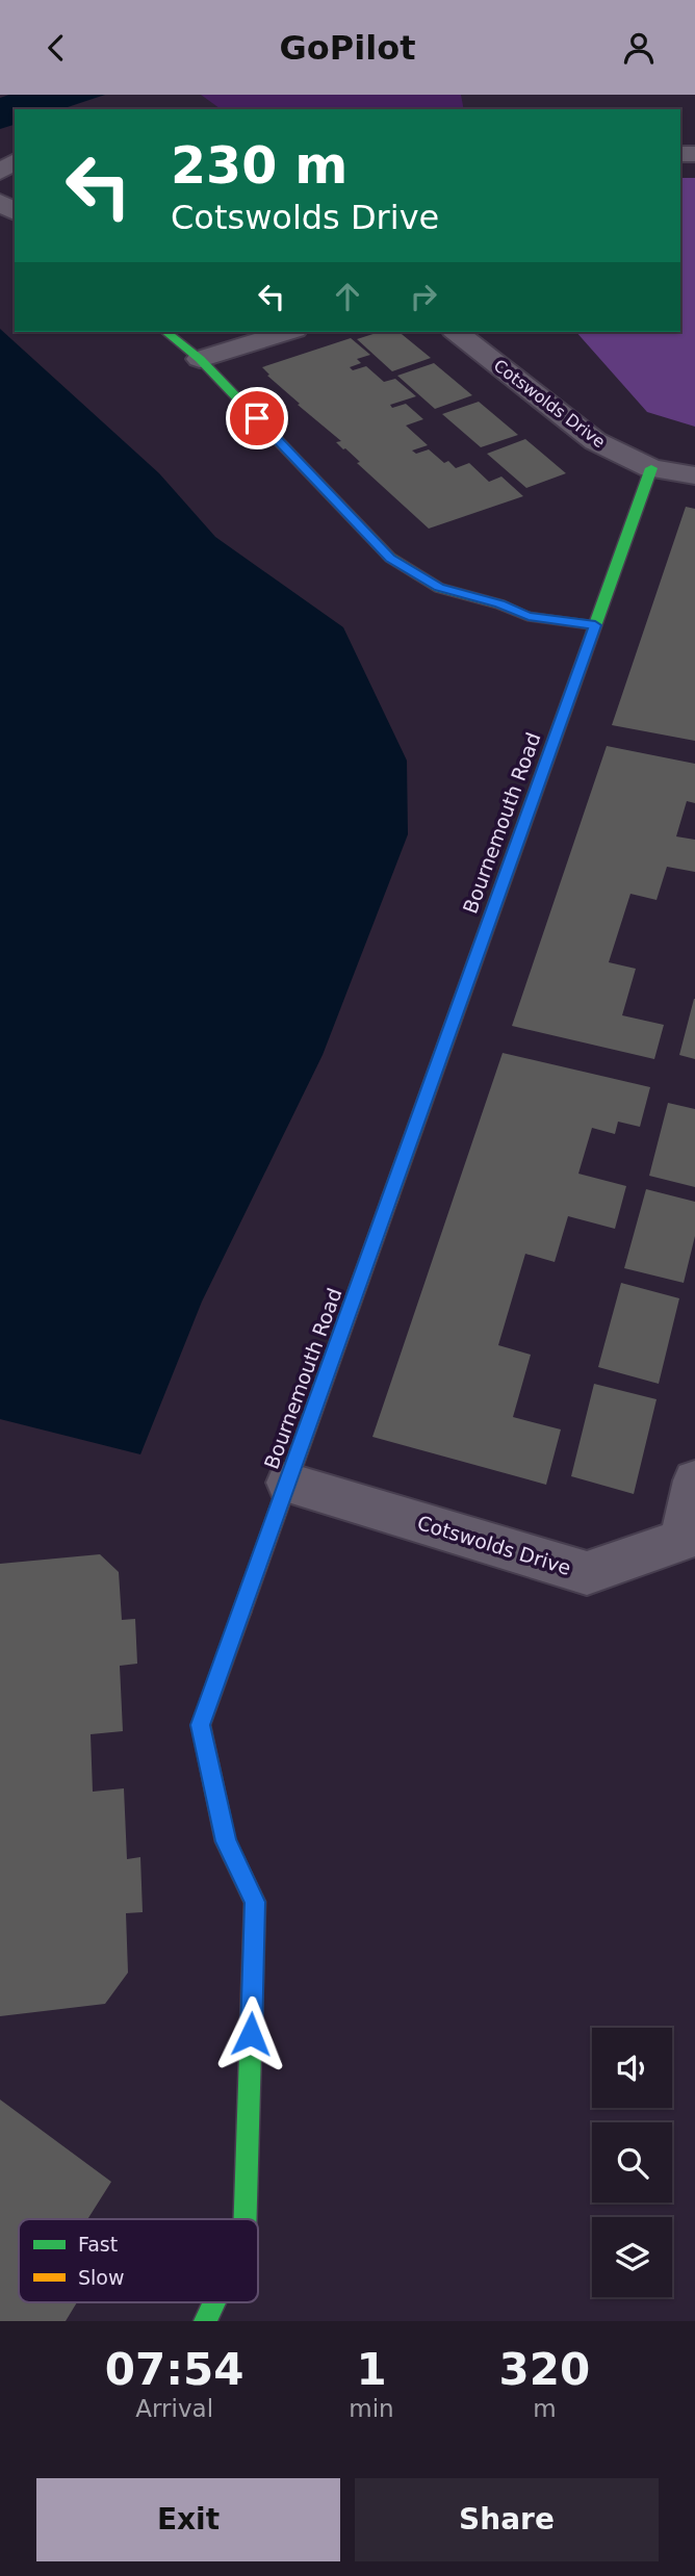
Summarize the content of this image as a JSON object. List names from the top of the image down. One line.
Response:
{"streets":{"street":["Cotswolds Drive","Bournemouth Road"]},"crossings":[["Cotswolds Drive","Bournemouth Road"]],"legend":["Fast","Slow"],"page":{"header":"GoPilot","turn":["230 m","Cotswolds Drive"],"eta":["07:54","Arrival","1","min","320","m"],"buttons":["Exit","Share"]}}
